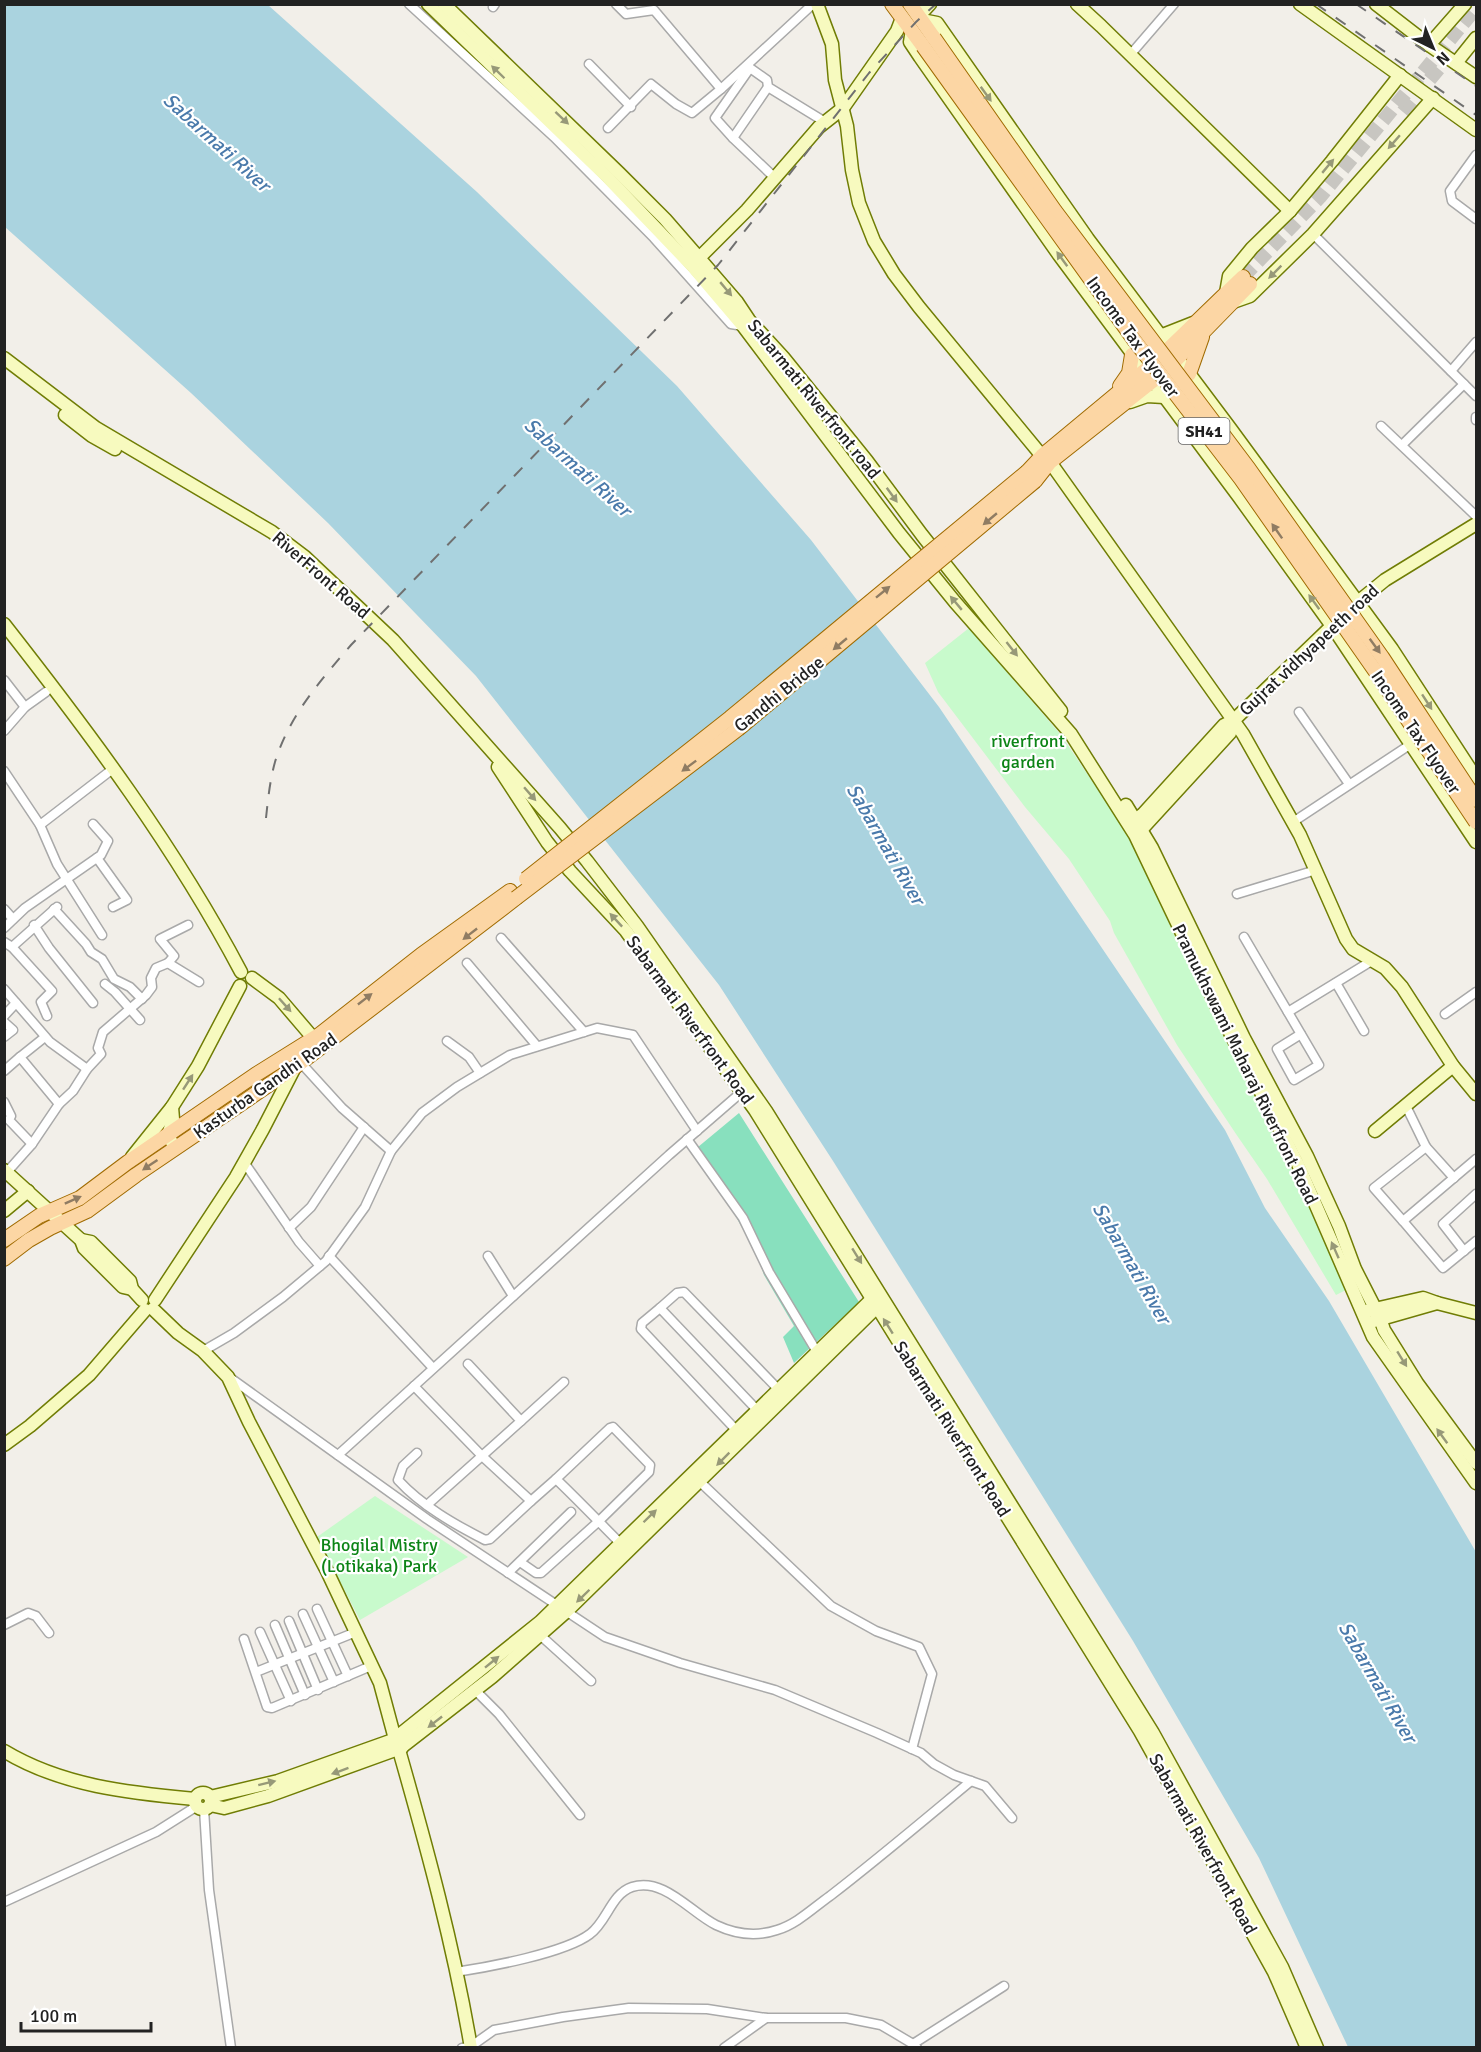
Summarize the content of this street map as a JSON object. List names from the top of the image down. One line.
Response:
{"streets":{"main road":["Income Tax Flyover","SH41","Gandhi Bridge","Kasturba Gandhi Road"],"street":["Sabarmati Riverfront road","RiverFront Road","Gujrat vidhyapeeth road","Sabarmati Riverfront Road"]},"crossings":[["Income Tax Flyover","SH41"],["Sabarmati Riverfront road","Gujrat vidhyapeeth road"],["RiverFront Road","Sabarmati Riverfront Road"],["Gandhi Bridge","Kasturba Gandhi Road"]],"water":["Sabarmati River"],"parks":["riverfront garden","Bhogilal Mistry (Lotikaka) Park"],"scale_bar":"100 m","north":"bottom right"}
